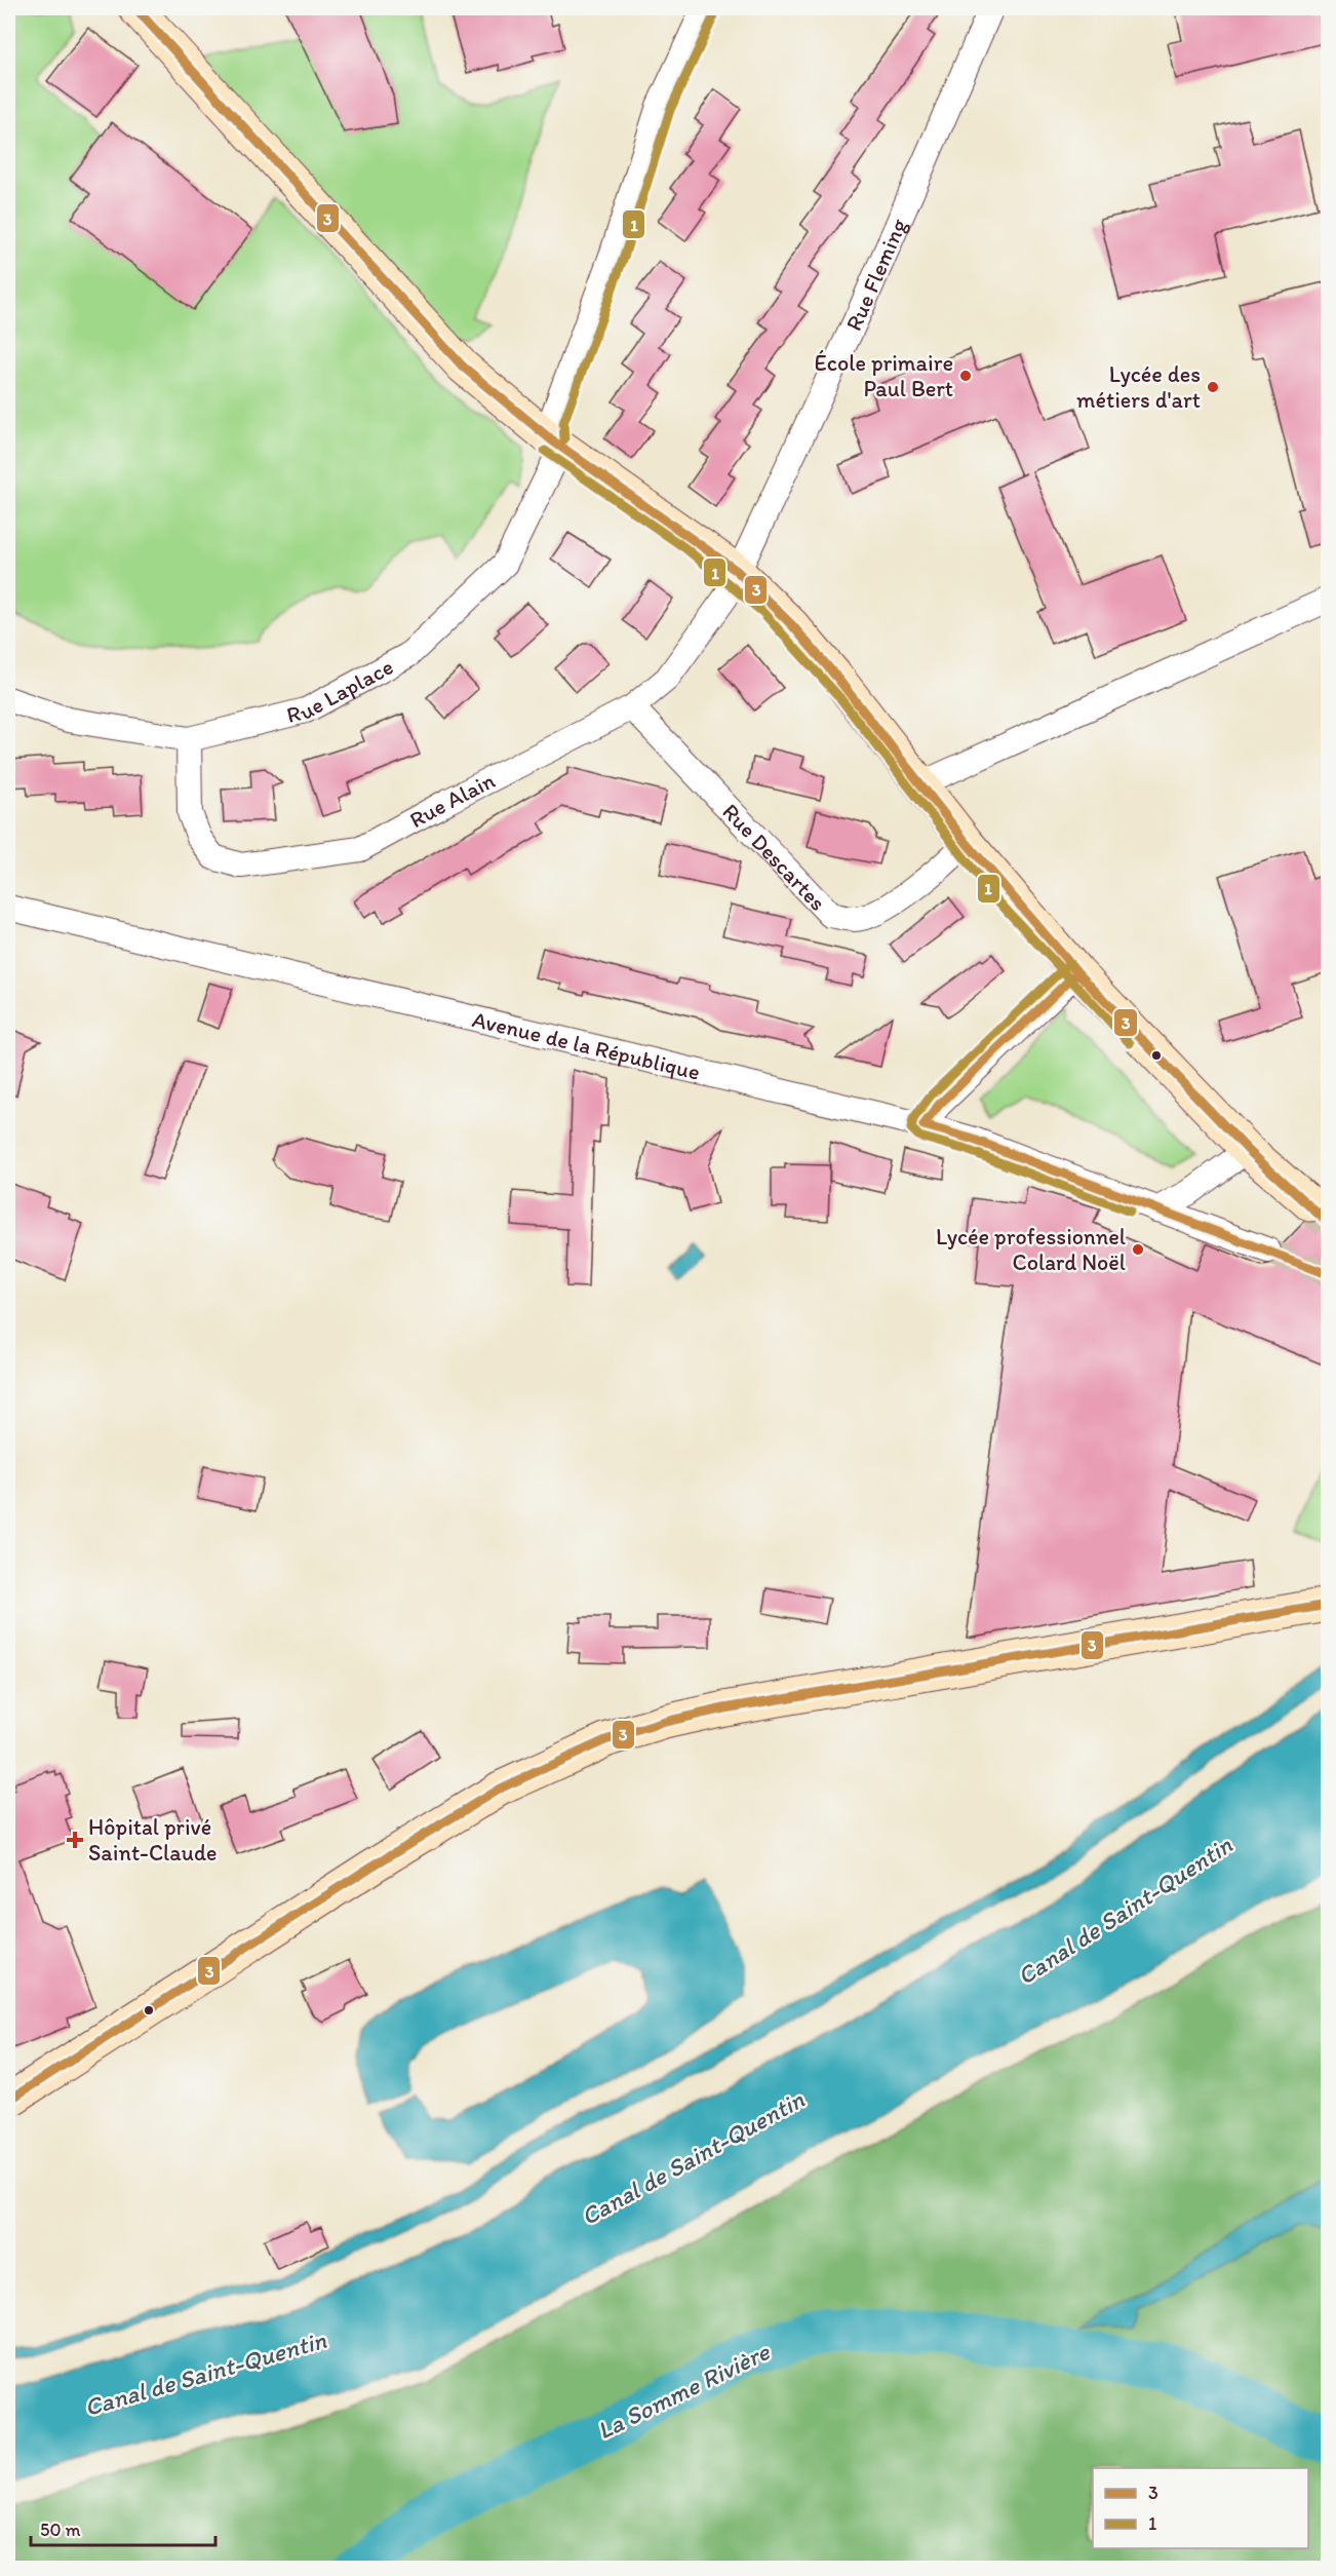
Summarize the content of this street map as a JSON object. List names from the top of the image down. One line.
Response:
{"streets":{"street":["Rue Fleming","Rue Laplace","Rue Alain","Rue Descartes","Avenue de la République"]},"crossings":[["Rue Fleming","Rue Alain"],["Rue Laplace","Rue Alain"],["Rue Alain","Rue Descartes"]],"water":["Canal de Saint-Quentin","La Somme Rivière"],"places":{"other":["École primaire Paul Bert","Lycée des métiers d'art","Lycée professionnel Colard Noël"],"health":["Hôpital privé Saint-Claude"]},"lines":["transit line 3","transit line 1"],"legend":["3","1"],"scale_bar":"50 m"}
